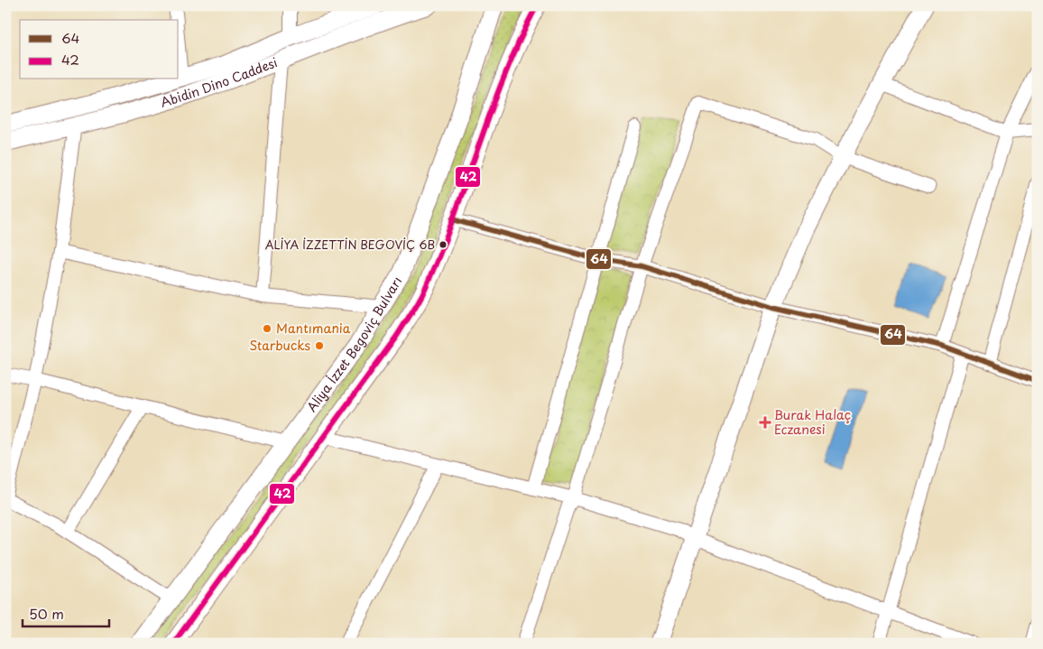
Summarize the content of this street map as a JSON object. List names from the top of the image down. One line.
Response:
{"streets":{"main road":["Abidin Dino Caddesi","Aliya İzzet Begoviç Bulvarı"]},"places":{"other":["ALİYA İZZETTİN BEGOVİÇ 6B","Mantımania","Starbucks"],"health":["Burak Halaç Eczanesi"]},"lines":["transit line 42","transit line 64"],"legend":["64","42"],"scale_bar":"50 m"}
